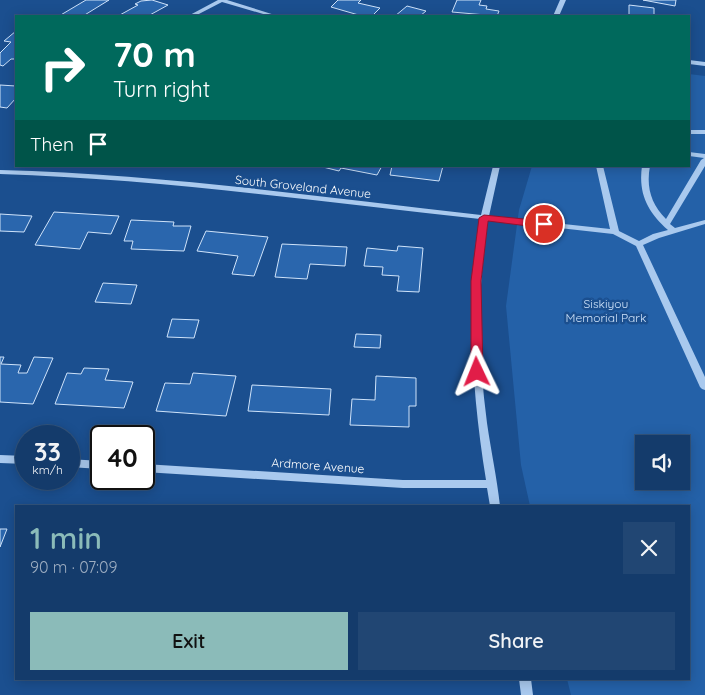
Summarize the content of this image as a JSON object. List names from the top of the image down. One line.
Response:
{"streets":{"street":["South Groveland Avenue","Ardmore Avenue"]},"parks":["Siskiyou Memorial Park"],"page":{"turn":["70 m","Turn right"],"then":"Then","speed":"33 km/h","limit":"40","heading":["1 min","90 m · 07:09"],"buttons":["Exit","Share"]}}
